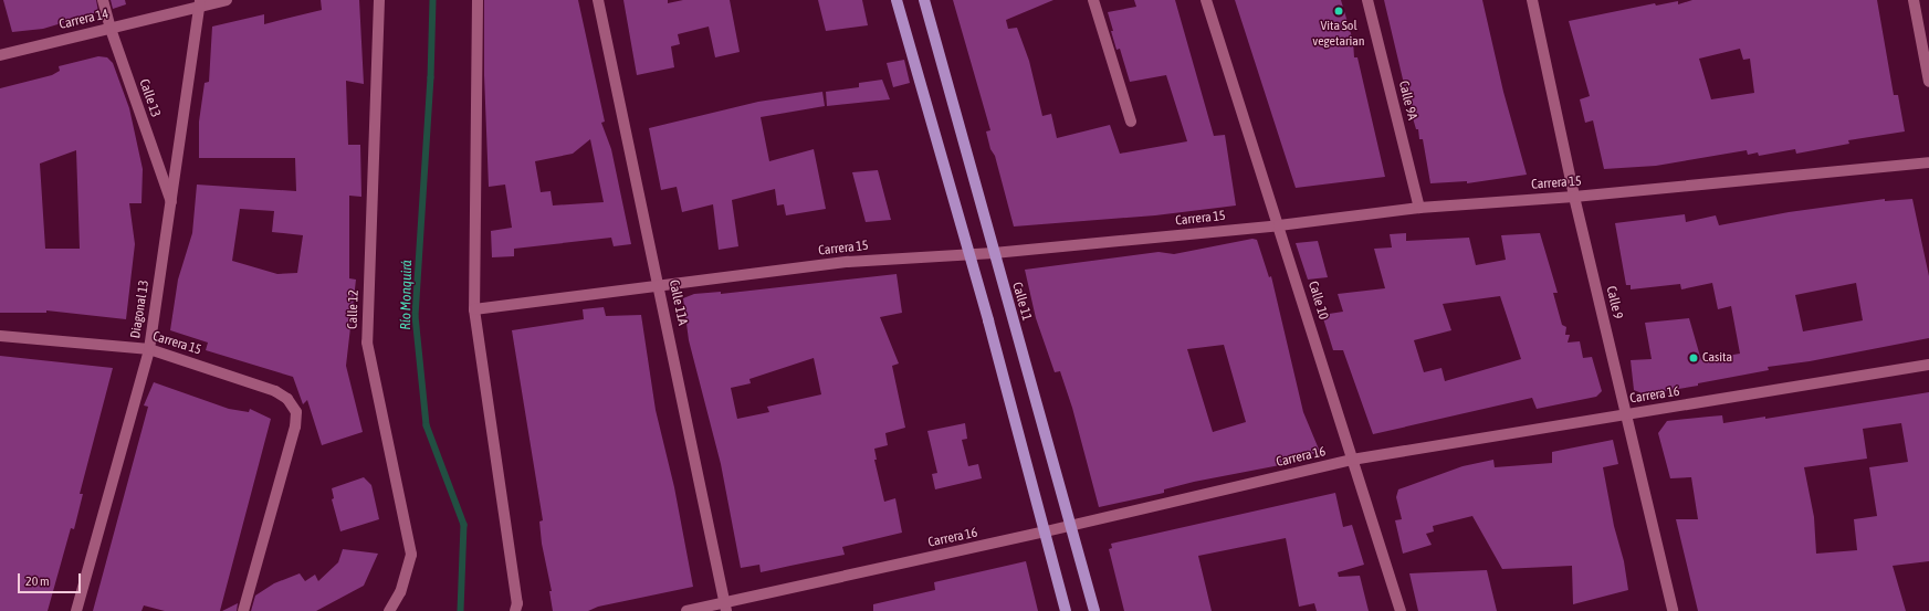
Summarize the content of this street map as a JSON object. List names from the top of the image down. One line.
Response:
{"streets":{"main road":["Calle 11"],"street":["Carrera 14","Calle 13","Calle 9A","Carrera 15","Calle 10","Calle 11A","Calle 9","Diagonal 13","Calle 12","Carrera 16"]},"crossings":[["Carrera 14","Calle 13"],["Carrera 14","Diagonal 13"],["Calle 13","Diagonal 13"],["Calle 9A","Carrera 15"],["Carrera 15","Calle 10"],["Carrera 15","Calle 11"],["Carrera 15","Calle 11A"],["Carrera 15","Calle 9"],["Carrera 15","Diagonal 13"],["Calle 10","Carrera 16"],["Calle 11","Carrera 16"],["Calle 11A","Carrera 16"],["Calle 9","Carrera 16"]],"water":["Río Monquirá"],"places":["Vita Sol vegetarian","Casita"],"scale_bar":"20 m"}
